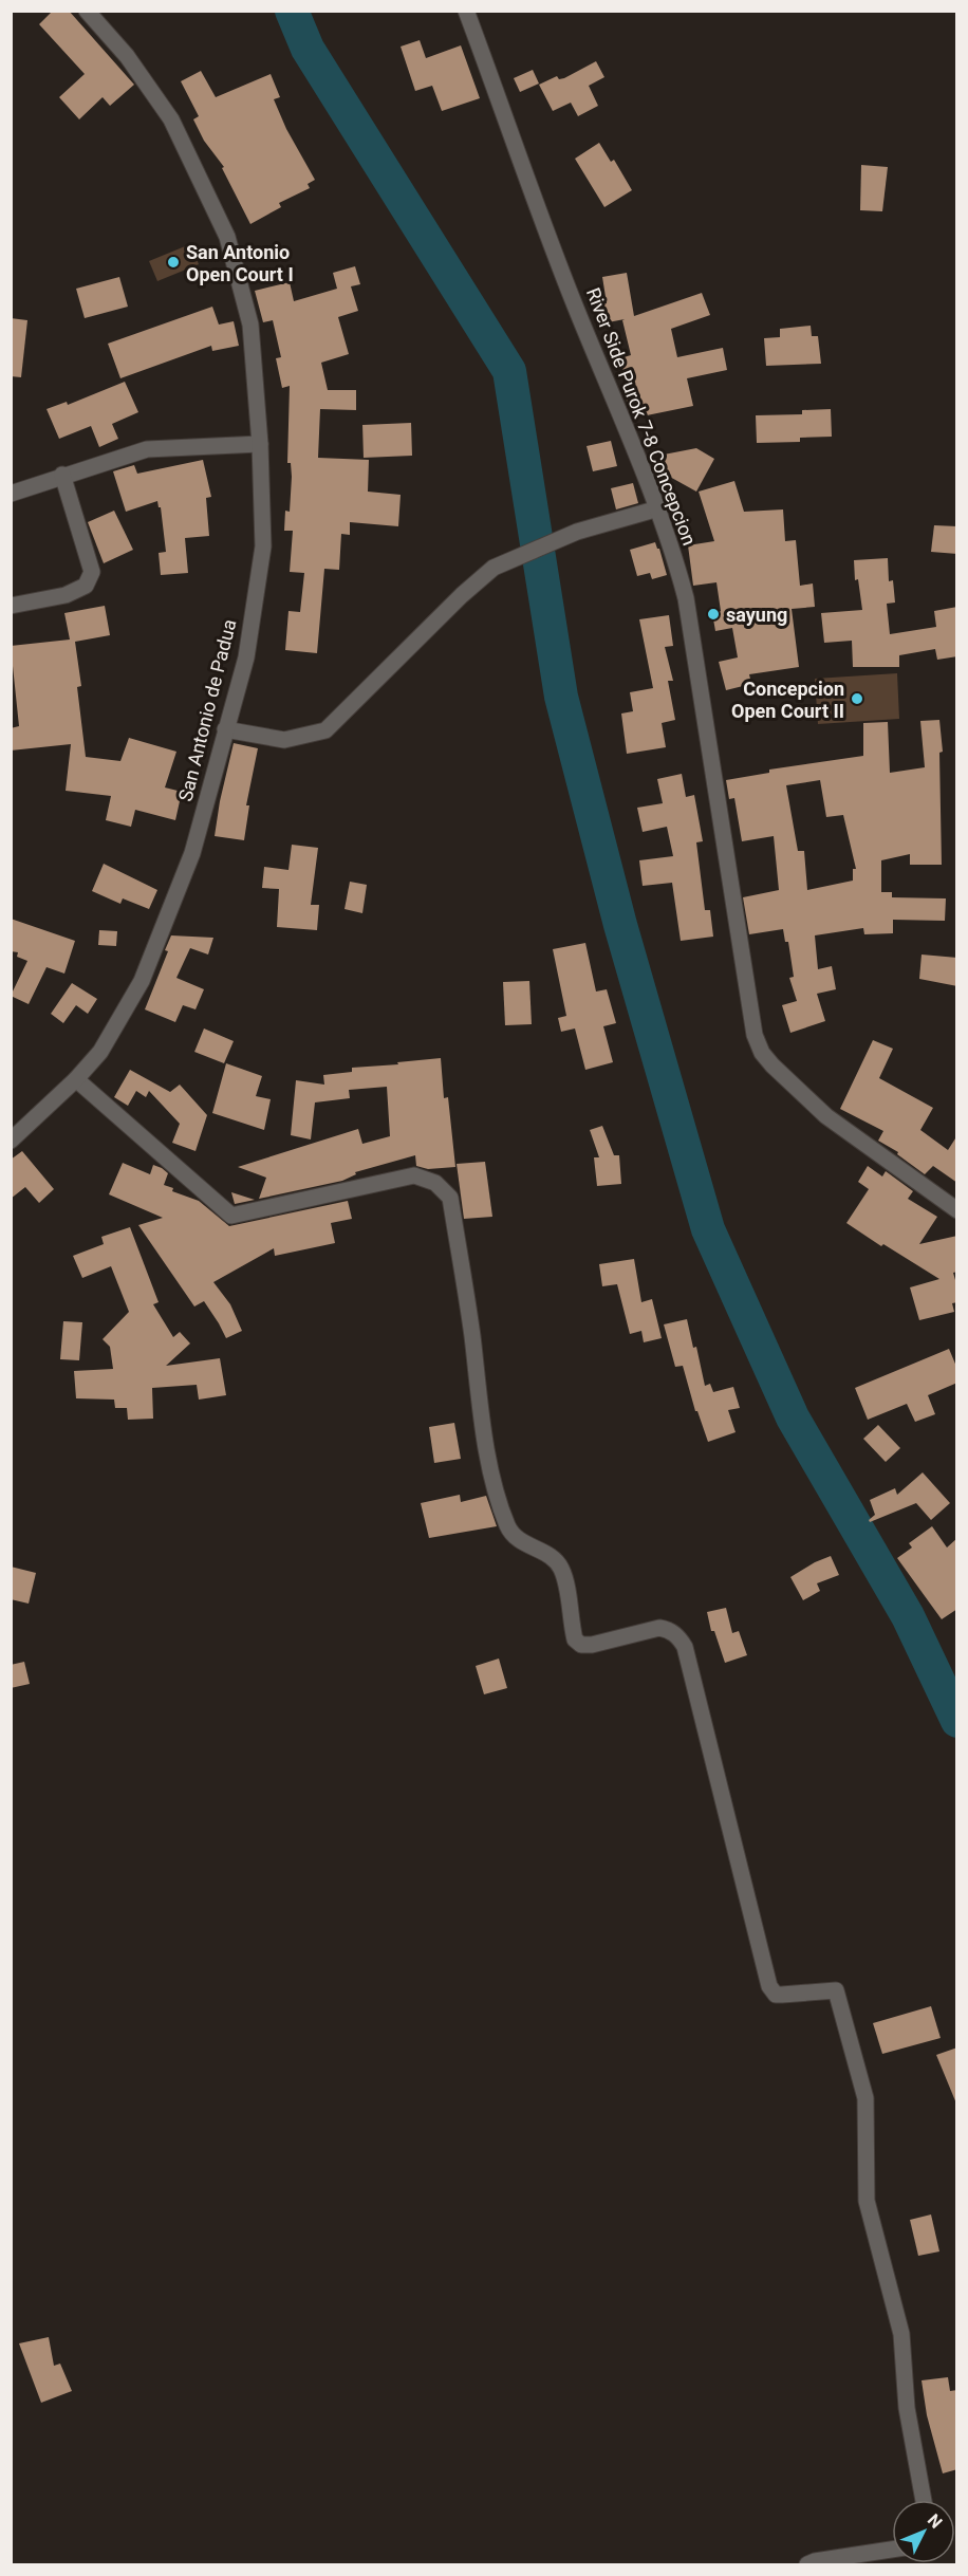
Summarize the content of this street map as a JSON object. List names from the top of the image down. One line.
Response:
{"streets":{"street":["River Side Purok 7-8 Concepcion","San Antonio de Padua"]},"places":["San Antonio Open Court I","sayung","Concepcion Open Court II"],"north":"top right"}
